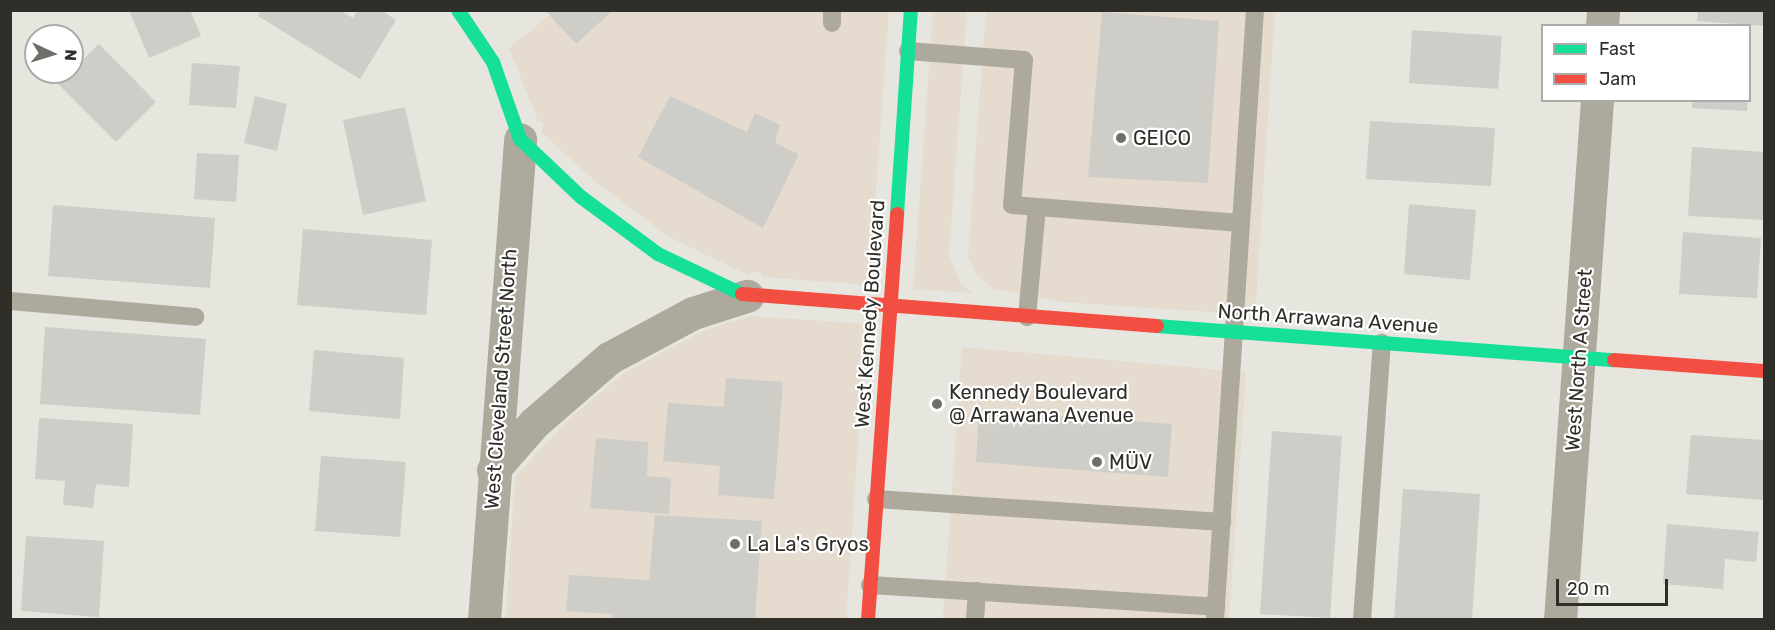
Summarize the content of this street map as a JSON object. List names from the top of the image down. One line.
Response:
{"streets":{"street":["West Kennedy Boulevard","North Arrawana Avenue","West North A Street","West Cleveland Street North"]},"crossings":[["West Kennedy Boulevard","North Arrawana Avenue"],["North Arrawana Avenue","West North A Street"]],"places":["GEICO","Kennedy Boulevard @ Arrawana Avenue","MÜV","La La's Gryos"],"legend":["Fast","Jam"],"scale_bar":"20 m","north":"right"}
